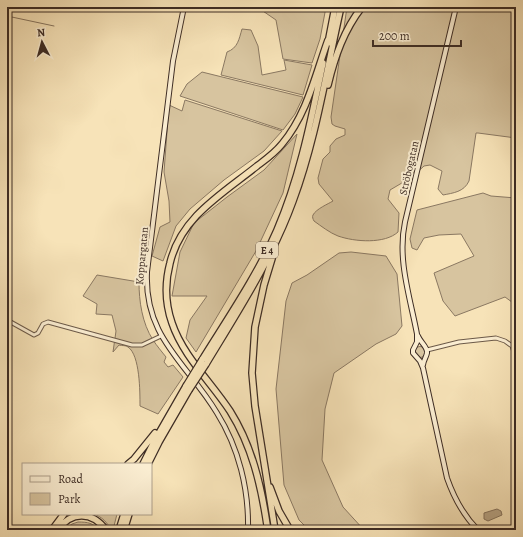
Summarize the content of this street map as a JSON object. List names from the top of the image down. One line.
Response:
{"streets":{"highway":["E 4"],"street":["Ströbogatan","Koppargatan"]},"legend":["Road","Park"],"scale_bar":"200 m","north":"top"}
